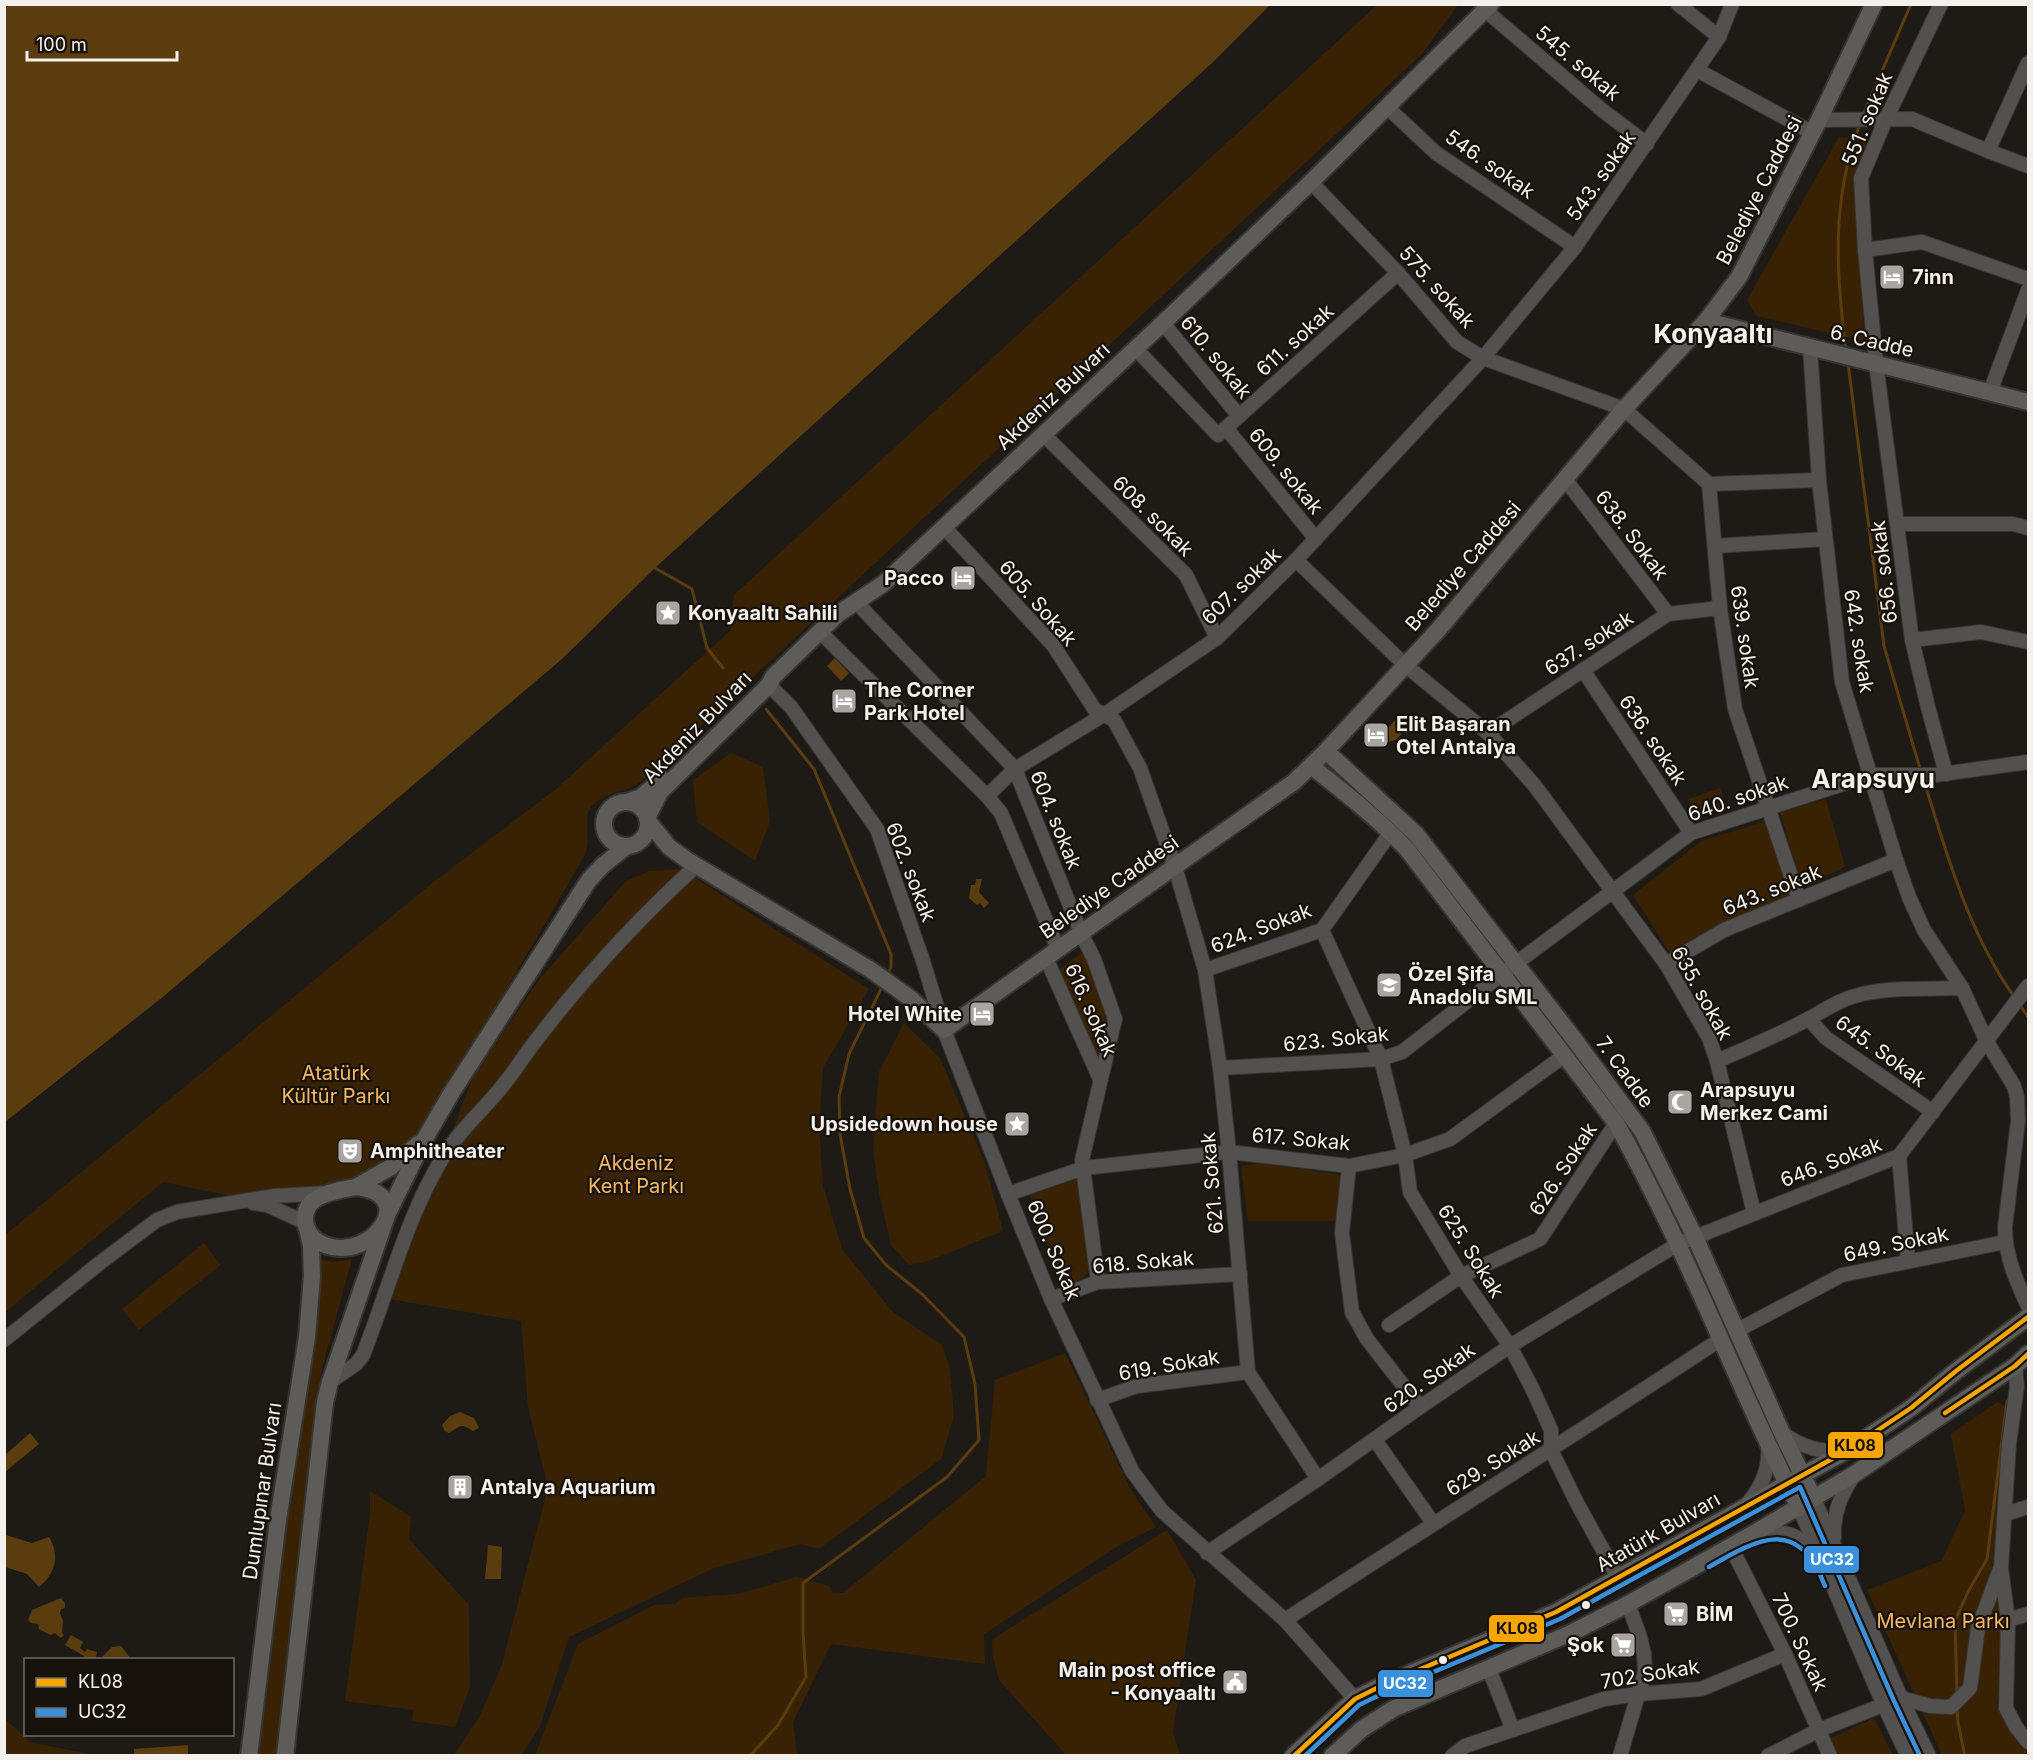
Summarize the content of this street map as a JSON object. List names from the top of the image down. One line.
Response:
{"streets":{"main road":["Belediye Caddesi","6. Cadde","Akdeniz Bulvarı","7. Cadde","600. Sokak","Dumlupınar Bulvarı","Atatürk Bulvarı"],"street":["545. sokak","551. sokak","546. sokak","543. sokak","575. sokak","611. sokak","610. sokak","609. sokak","608. sokak","638. Sokak","656. sokak","607. sokak","605. Sokak","639. sokak","642. sokak","637. sokak","636. sokak","640. sokak","604. sokak","602. sokak","643. sokak","624. Sokak","635. sokak","616. sokak","623. Sokak","645. Sokak","617. Sokak","646. Sokak","626. Sokak","621. Sokak","649. Sokak","625. Sokak","618. Sokak","619. Sokak","620. Sokak","629. Sokak","700. Sokak","702 Sokak"]},"crossings":[["545. sokak","543. sokak"],["545. sokak","Akdeniz Bulvarı"],["551. sokak","6. Cadde"],["551. sokak","656. sokak"],["546. sokak","543. sokak"],["546. sokak","Akdeniz Bulvarı"],["543. sokak","575. sokak"],["543. sokak","607. sokak"],["Belediye Caddesi","575. sokak"],["Belediye Caddesi","6. Cadde"],["Belediye Caddesi","638. Sokak"],["Belediye Caddesi","605. Sokak"],["Belediye Caddesi","604. sokak"],["Belediye Caddesi","602. sokak"],["Belediye Caddesi","635. sokak"],["Belediye Caddesi","616. sokak"],["Belediye Caddesi","7. Cadde"],["Belediye Caddesi","621. Sokak"],["Belediye Caddesi","600. Sokak"],["575. sokak","611. sokak"],["575. sokak","Akdeniz Bulvarı"],["575. sokak","607. sokak"],["611. sokak","610. sokak"],["611. sokak","609. sokak"],["6. Cadde","656. sokak"],["6. Cadde","642. sokak"],["610. sokak","Akdeniz Bulvarı"],["Akdeniz Bulvarı","609. sokak"],["Akdeniz Bulvarı","608. sokak"],["Akdeniz Bulvarı","605. Sokak"],["Akdeniz Bulvarı","604. sokak"],["Akdeniz Bulvarı","602. sokak"],["Akdeniz Bulvarı","616. sokak"],["609. sokak","607. sokak"],["608. sokak","607. sokak"],["638. Sokak","637. sokak"],["656. sokak","640. sokak"],["607. sokak","605. Sokak"],["607. sokak","604. sokak"],["607. sokak","635. sokak"],["607. sokak","616. sokak"],["605. Sokak","621. Sokak"],["639. sokak","637. sokak"],["639. sokak","640. sokak"],["639. sokak","643. sokak"],["642. sokak","640. sokak"],["642. sokak","643. sokak"],["642. sokak","635. sokak"],["637. sokak","636. sokak"],["637. sokak","635. sokak"],["636. sokak","640. sokak"],["640. sokak","635. sokak"],["640. sokak","623. Sokak"],["640. sokak","7. Cadde"],["604. sokak","616. sokak"],["602. sokak","600. Sokak"],["643. sokak","635. sokak"],["624. Sokak","7. Cadde"],["624. Sokak","621. Sokak"],["624. Sokak","625. Sokak"],["635. sokak","645. Sokak"],["635. sokak","646. Sokak"],["616. sokak","617. Sokak"],["616. sokak","618. Sokak"],["623. Sokak","7. Cadde"],["623. Sokak","621. Sokak"],["623. Sokak","625. Sokak"],["645. Sokak","646. Sokak"],["7. Cadde","617. Sokak"],["7. Cadde","646. Sokak"],["7. Cadde","626. Sokak"],["7. Cadde","649. Sokak"],["7. Cadde","620. Sokak"],["7. Cadde","629. Sokak"],["7. Cadde","Atatürk Bulvarı"],["617. Sokak","621. Sokak"],["617. Sokak","600. Sokak"],["617. Sokak","625. Sokak"],["646. Sokak","620. Sokak"],["626. Sokak","625. Sokak"],["621. Sokak","618. Sokak"],["621. Sokak","619. Sokak"],["621. Sokak","620. Sokak"],["649. Sokak","629. Sokak"],["600. Sokak","618. Sokak"],["600. Sokak","619. Sokak"],["600. Sokak","620. Sokak"],["600. Sokak","629. Sokak"],["600. Sokak","Atatürk Bulvarı"],["625. Sokak","620. Sokak"],["625. Sokak","629. Sokak"],["625. Sokak","Atatürk Bulvarı"],["700. Sokak","702 Sokak"]],"districts":["Konyaaltı","Arapsuyu"],"parks":["Atatürk Kültür Parkı","Akdeniz Kent Parkı","Mevlana Parkı"],"places":{"hotel":["7inn","Pacco","The Corner Park Hotel","Elit Başaran Otel Antalya","Hotel White"],"place":["Konyaaltı Sahili","Upsidedown house"],"school or university":["Özel Şifa Anadolu SML"],"mosque":["Arapsuyu Merkez Cami"],"theatre":["Amphitheater"],"building":["Antalya Aquarium"],"supermarket":["BİM","Şok"],"public building":["Main post office - Konyaaltı"]},"lines":["transit line KL08","transit line UC32"],"legend":["KL08","UC32"],"scale_bar":"100 m"}
